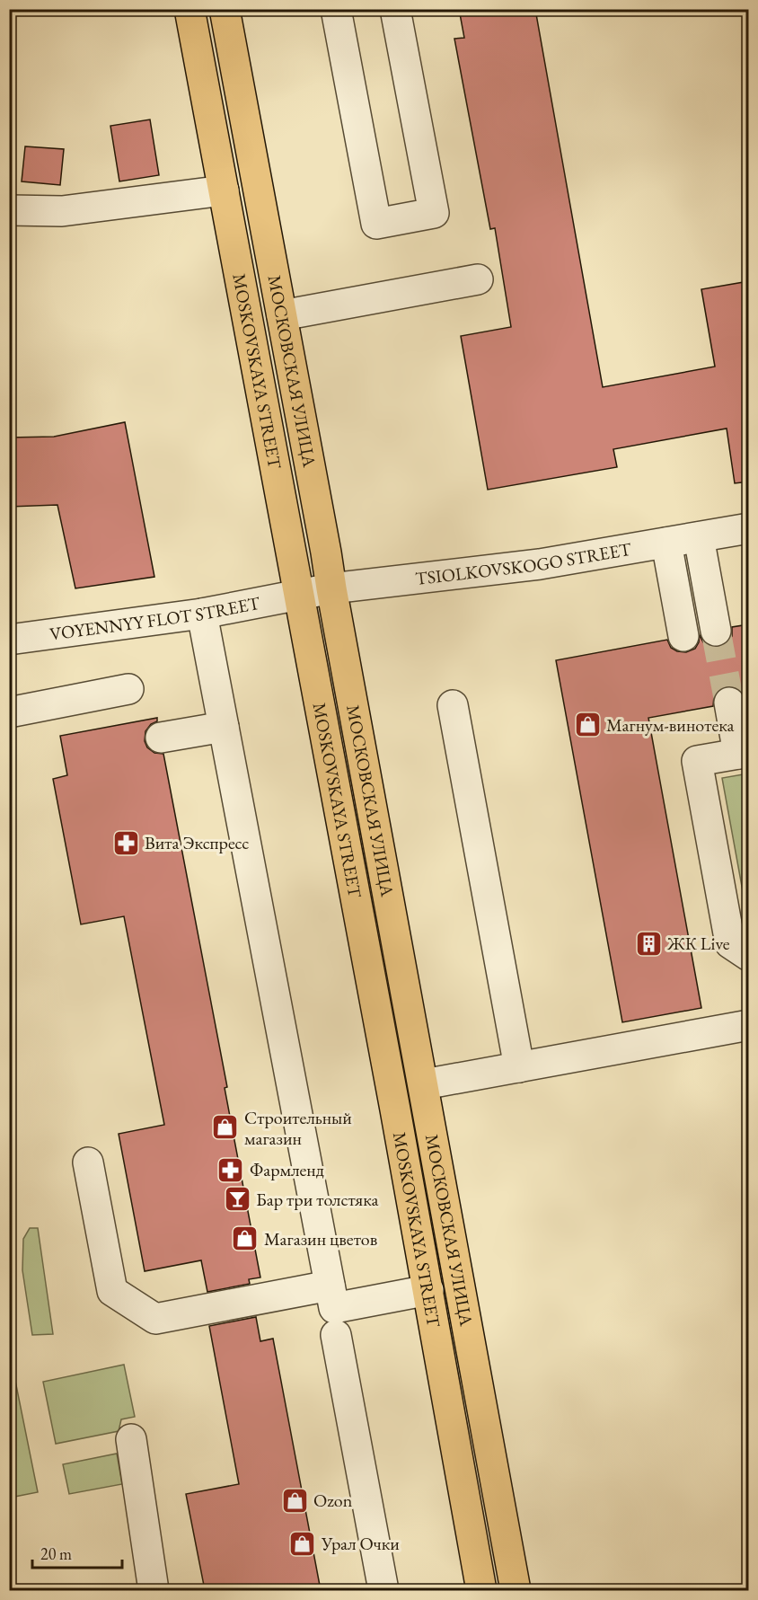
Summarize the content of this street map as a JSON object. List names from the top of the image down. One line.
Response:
{"streets":{"main road":["MOSKOVSKAYA STREET","МОСКОВСКАЯ УЛИЦА"],"street":["TSIOLKOVSKOGO STREET","VOYENNYY FLOT STREET"]},"crossings":[["MOSKOVSKAYA STREET","TSIOLKOVSKOGO STREET"],["MOSKOVSKAYA STREET","VOYENNYY FLOT STREET"],["МОСКОВСКАЯ УЛИЦА","TSIOLKOVSKOGO STREET"],["TSIOLKOVSKOGO STREET","VOYENNYY FLOT STREET"]],"places":{"shop":["Магнум-винотека","Строительный магазин","Магазин цветов","Ozon","Урал Очки"],"pharmacy":["Вита Экспресс","Фармленд"],"building":["ЖК Live"],"bar":["Бар три толстяка"]},"scale_bar":"20 m"}
